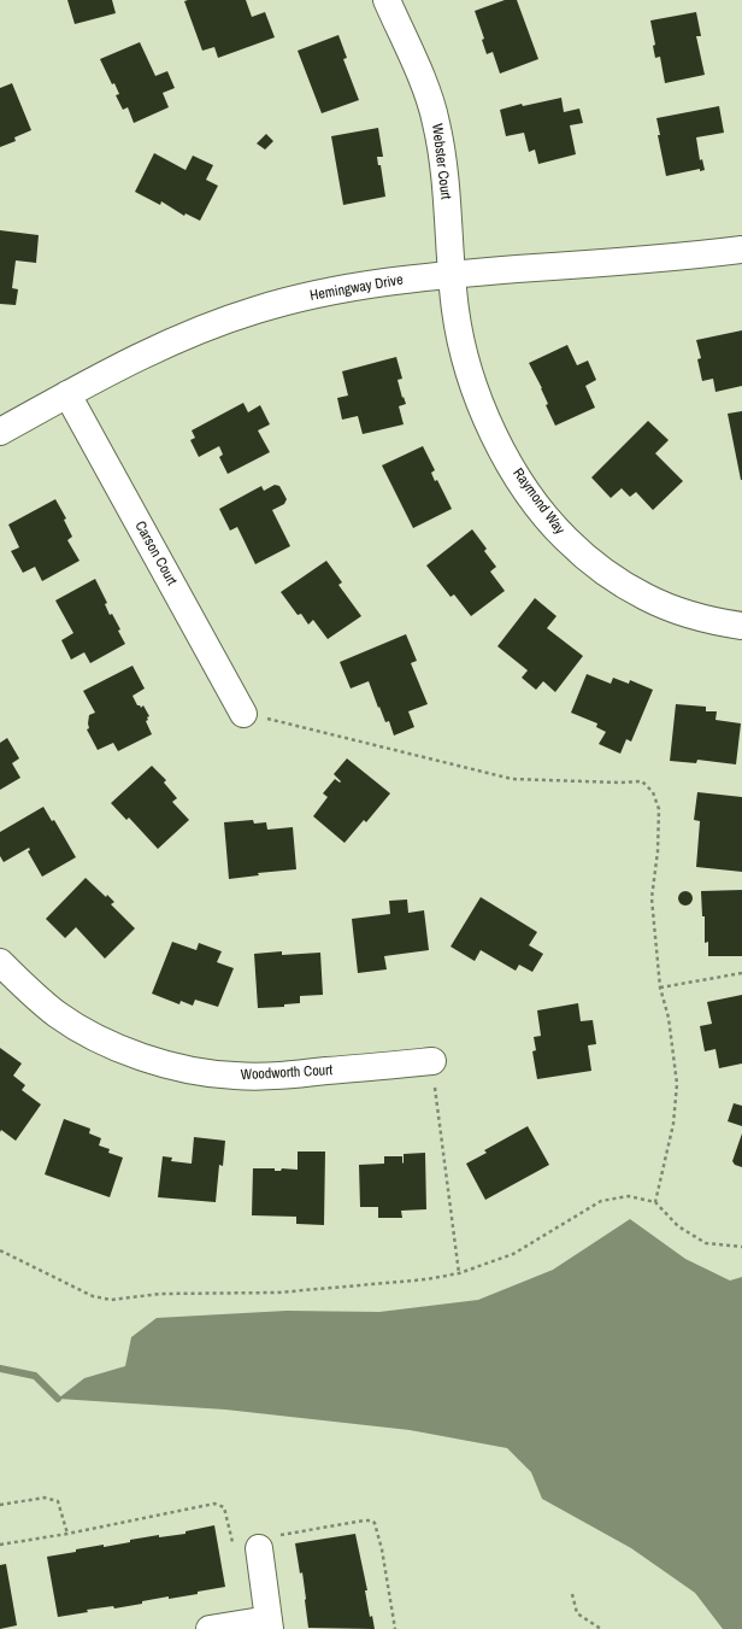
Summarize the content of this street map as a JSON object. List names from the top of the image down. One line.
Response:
{"streets":{"street":["Webster Court","Hemingway Drive","Raymond Way","Carson Court","Woodworth Court"]},"crossings":[["Webster Court","Hemingway Drive"],["Webster Court","Raymond Way"],["Hemingway Drive","Raymond Way"],["Hemingway Drive","Carson Court"]]}
